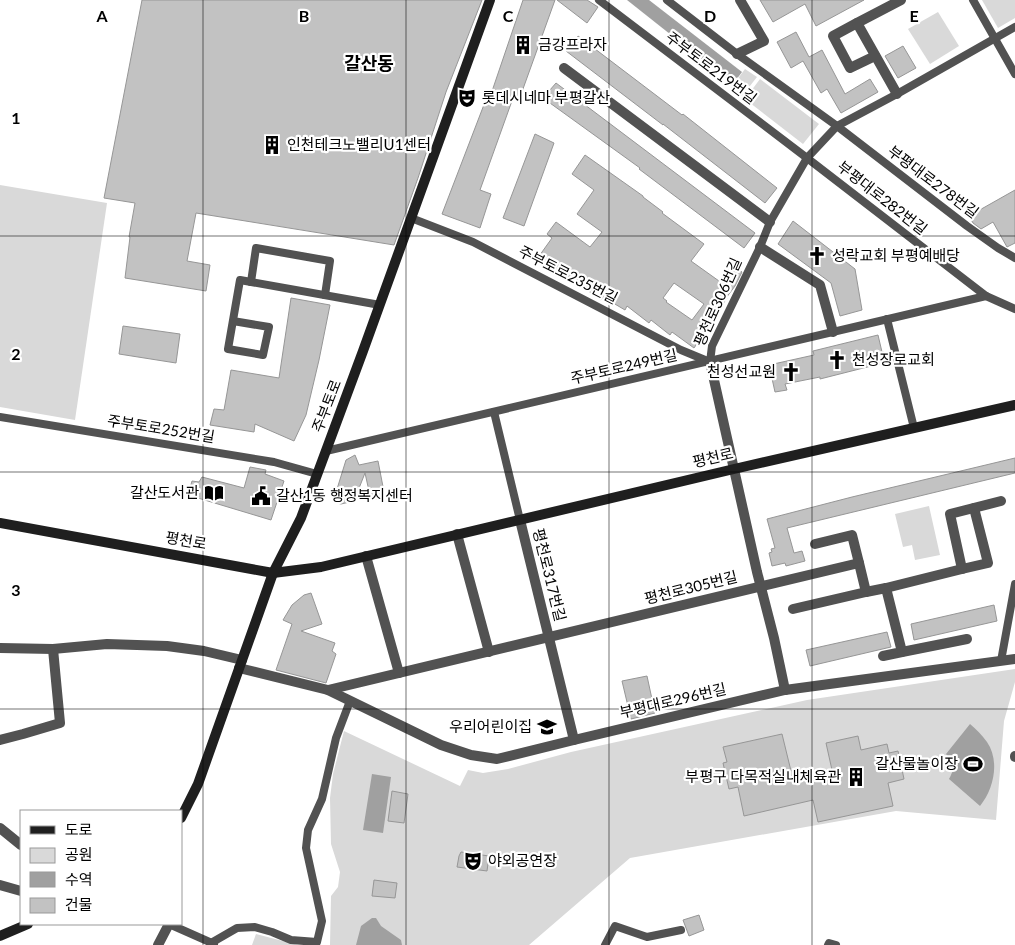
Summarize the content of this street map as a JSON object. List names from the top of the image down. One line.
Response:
{"streets":{"main road":["주부토로","평천로"],"street":["평천로306번길","평천로317번길","평천로305번길","부평대로296번길"],"lane":["주부토로219번길","부평대로278번길","부평대로282번길","주부토로235번길","주부토로249번길","주부토로252번길"]},"crossings":[["주부토로219번길","부평대로282번길"],["주부토로219번길","평천로306번길"],["부평대로278번길","평천로306번길"],["부평대로282번길","평천로306번길"],["부평대로282번길","주부토로249번길"],["주부토로235번길","평천로306번길"],["주부토로235번길","주부토로249번길"],["주부토로235번길","주부토로"],["평천로306번길","주부토로249번길"],["평천로306번길","평천로"],["평천로306번길","평천로305번길"],["주부토로249번길","주부토로"],["주부토로","주부토로252번길"],["주부토로","평천로"],["주부토로","부평대로296번길"],["평천로","평천로317번길"],["평천로","평천로305번길"],["평천로317번길","평천로305번길"],["평천로317번길","부평대로296번길"],["평천로305번길","부평대로296번길"]],"districts":["갈산동"],"places":{"building":["금강프라자","인천테크노밸리U1센터","부평구 다목적실내체육관"],"theatre":["롯데시네마 부평갈산","야외공연장"],"church":["성락교회 부평예배당","천성장로교회","천성선교원"],"library":["갈산도서관"],"public building":["갈산1동 행정복지센터"],"school or university":["우리어린이집"],"sports":["갈산물놀이장"]},"legend":["도로","공원","수역","건물"],"grid":{"columns":["A","B","C","D","E"],"rows":["1","2","3"]}}
